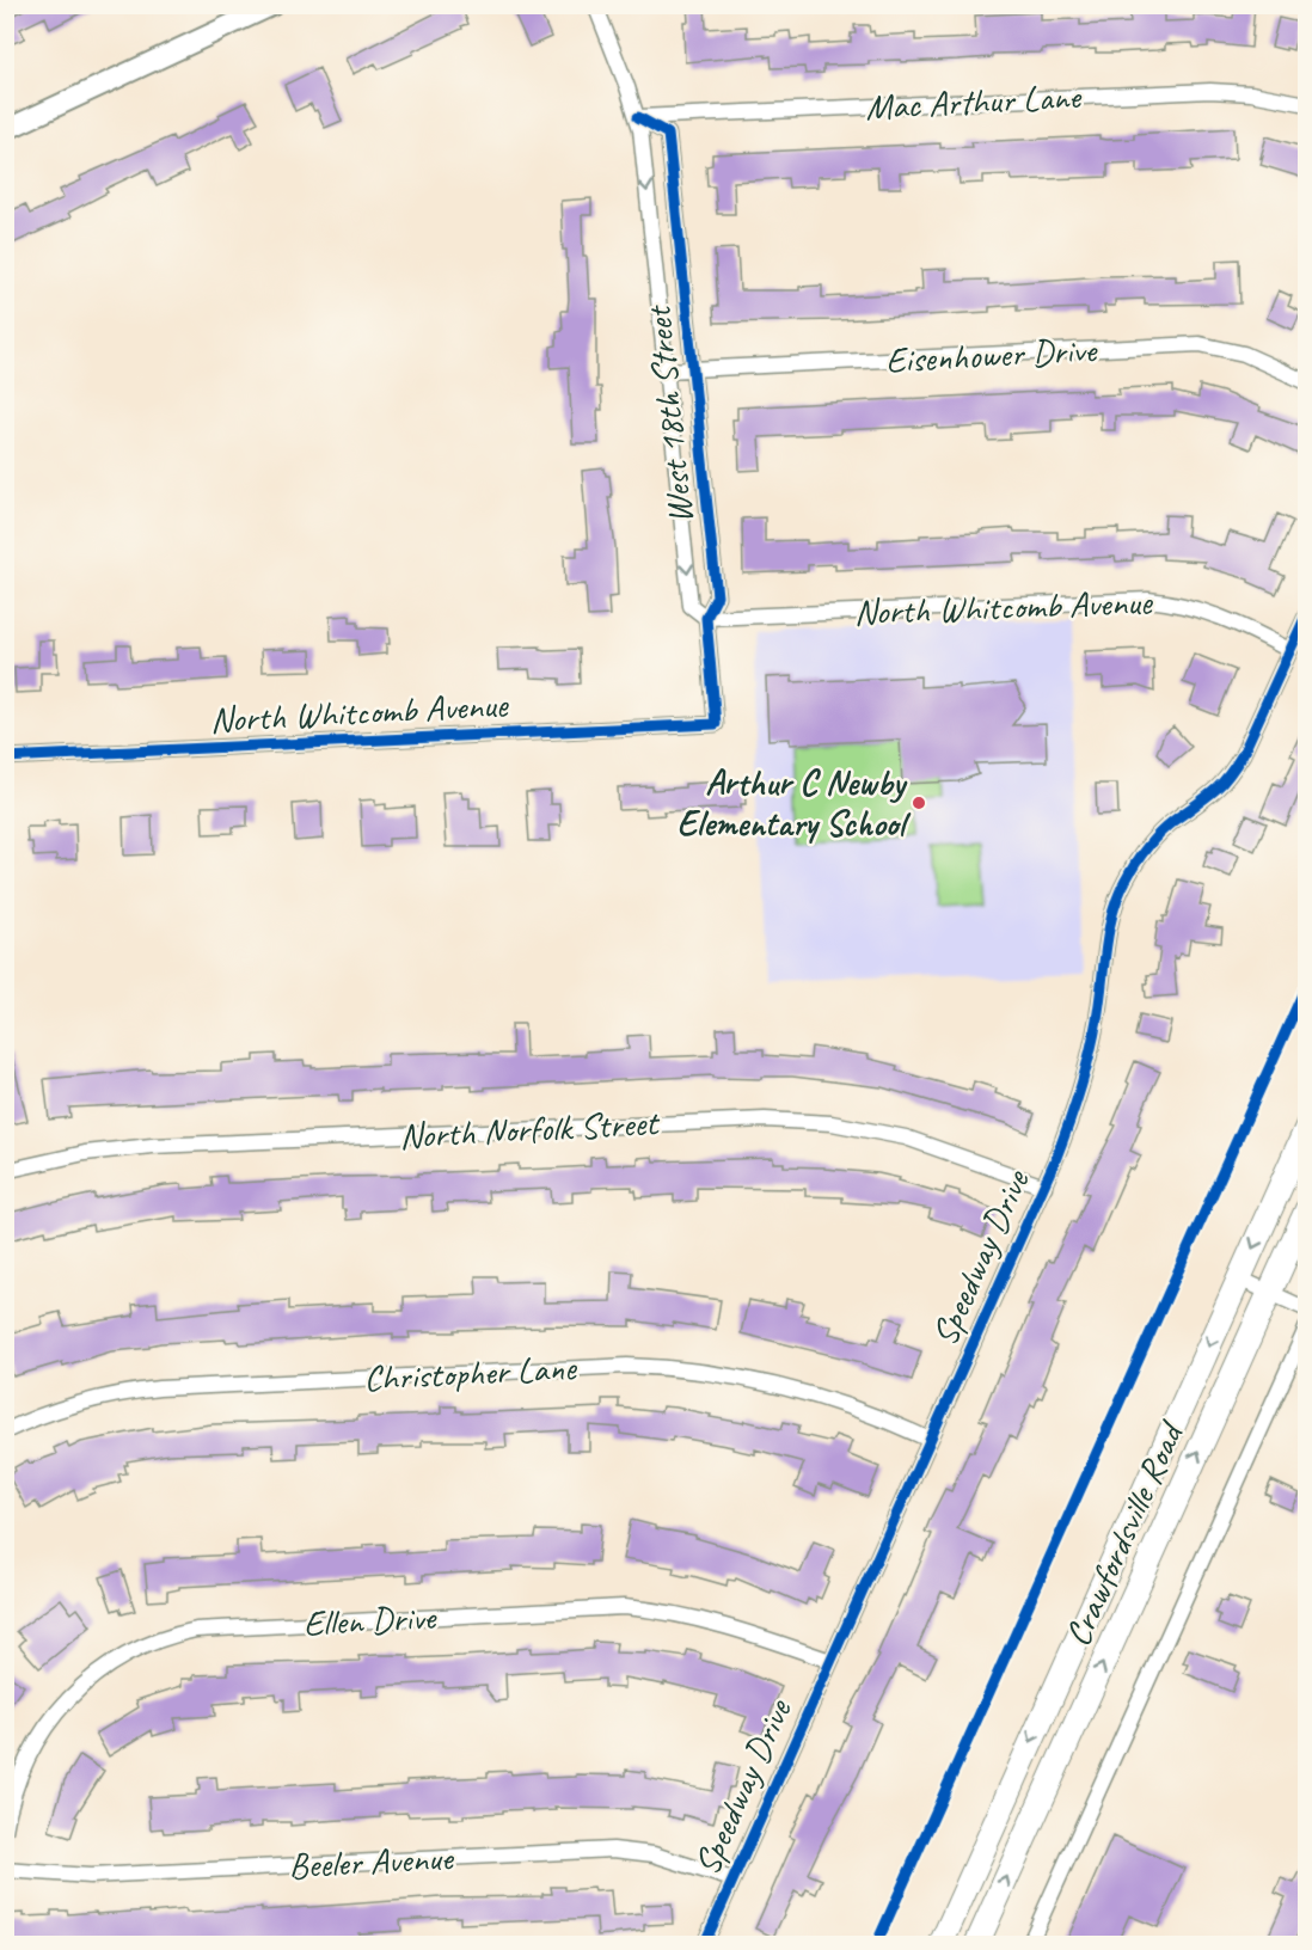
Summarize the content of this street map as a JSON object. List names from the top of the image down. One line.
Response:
{"streets":{"main road":["Crawfordsville Road"],"street":["Mac Arthur Lane","Eisenhower Drive","West 18th Street","North Whitcomb Avenue","North Norfolk Street","Speedway Drive","Christopher Lane","Ellen Drive","Beeler Avenue"]},"crossings":[["Mac Arthur Lane","West 18th Street"],["Eisenhower Drive","West 18th Street"],["West 18th Street","North Whitcomb Avenue"],["North Whitcomb Avenue","Speedway Drive"],["North Norfolk Street","Speedway Drive"],["Speedway Drive","Christopher Lane"],["Speedway Drive","Ellen Drive"],["Speedway Drive","Beeler Avenue"]],"places":["Arthur C Newby Elementary School"]}
